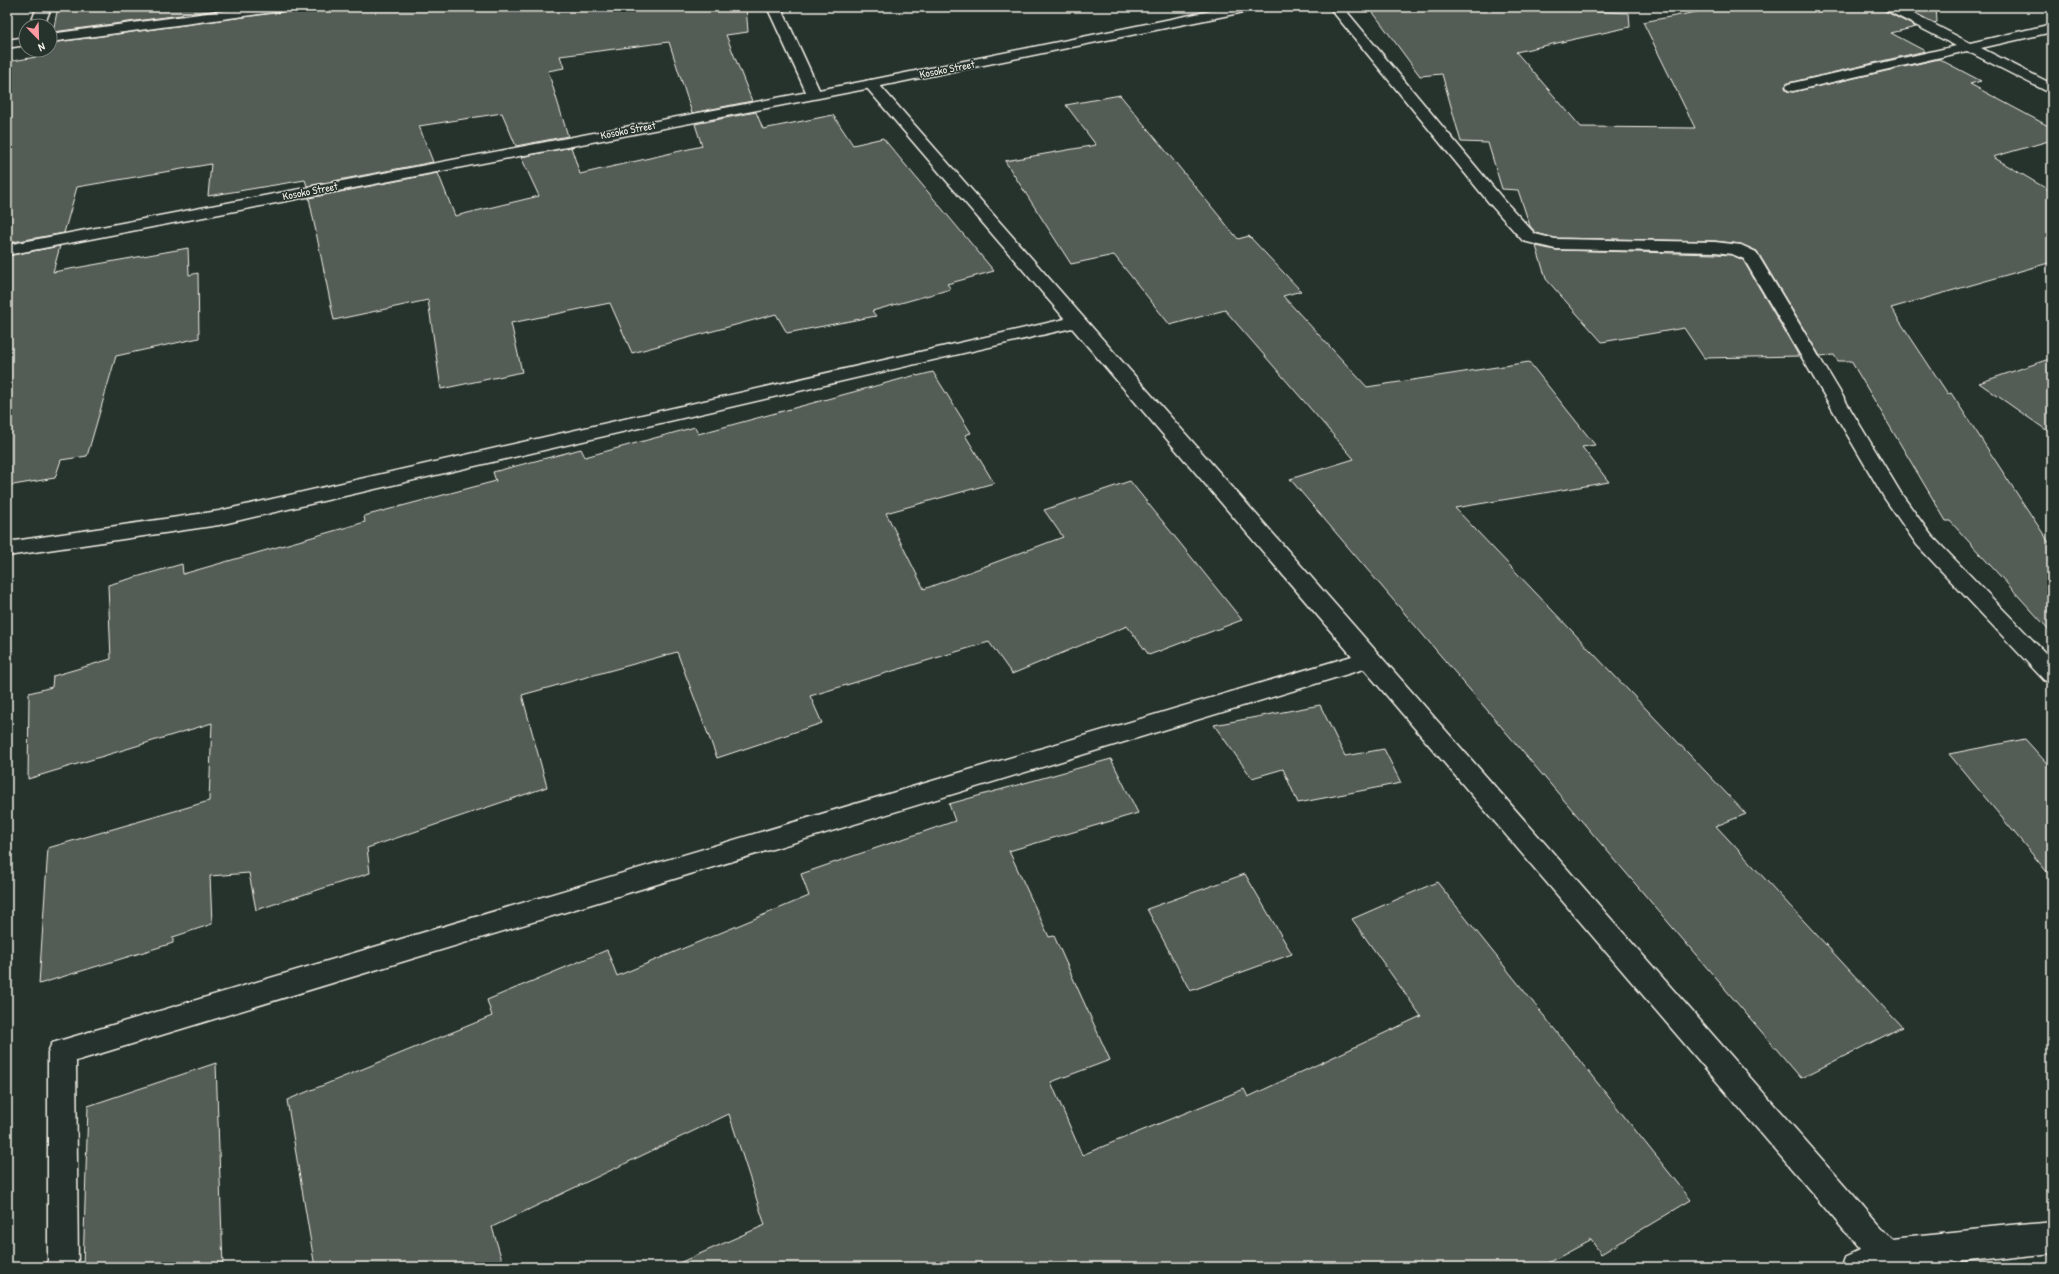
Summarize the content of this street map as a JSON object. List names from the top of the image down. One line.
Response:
{"streets":{"street":["Kosoko Street"]},"north":"bottom right"}
